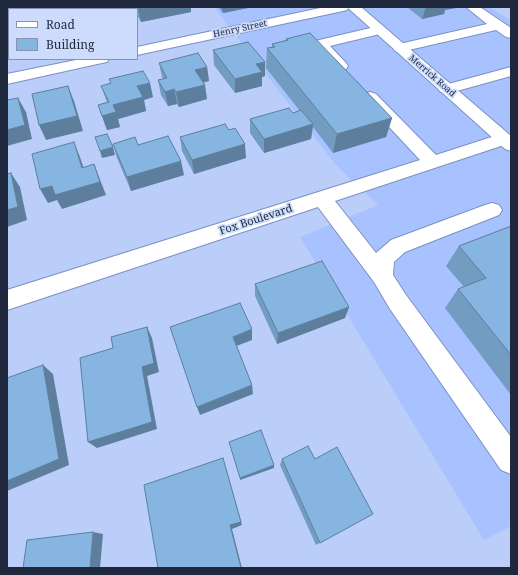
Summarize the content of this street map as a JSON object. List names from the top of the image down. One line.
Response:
{"streets":{"street":["Henry Street","Merrick Road","Fox Boulevard"]},"crossings":[["Merrick Road","Fox Boulevard"]],"legend":["Road","Building"]}
